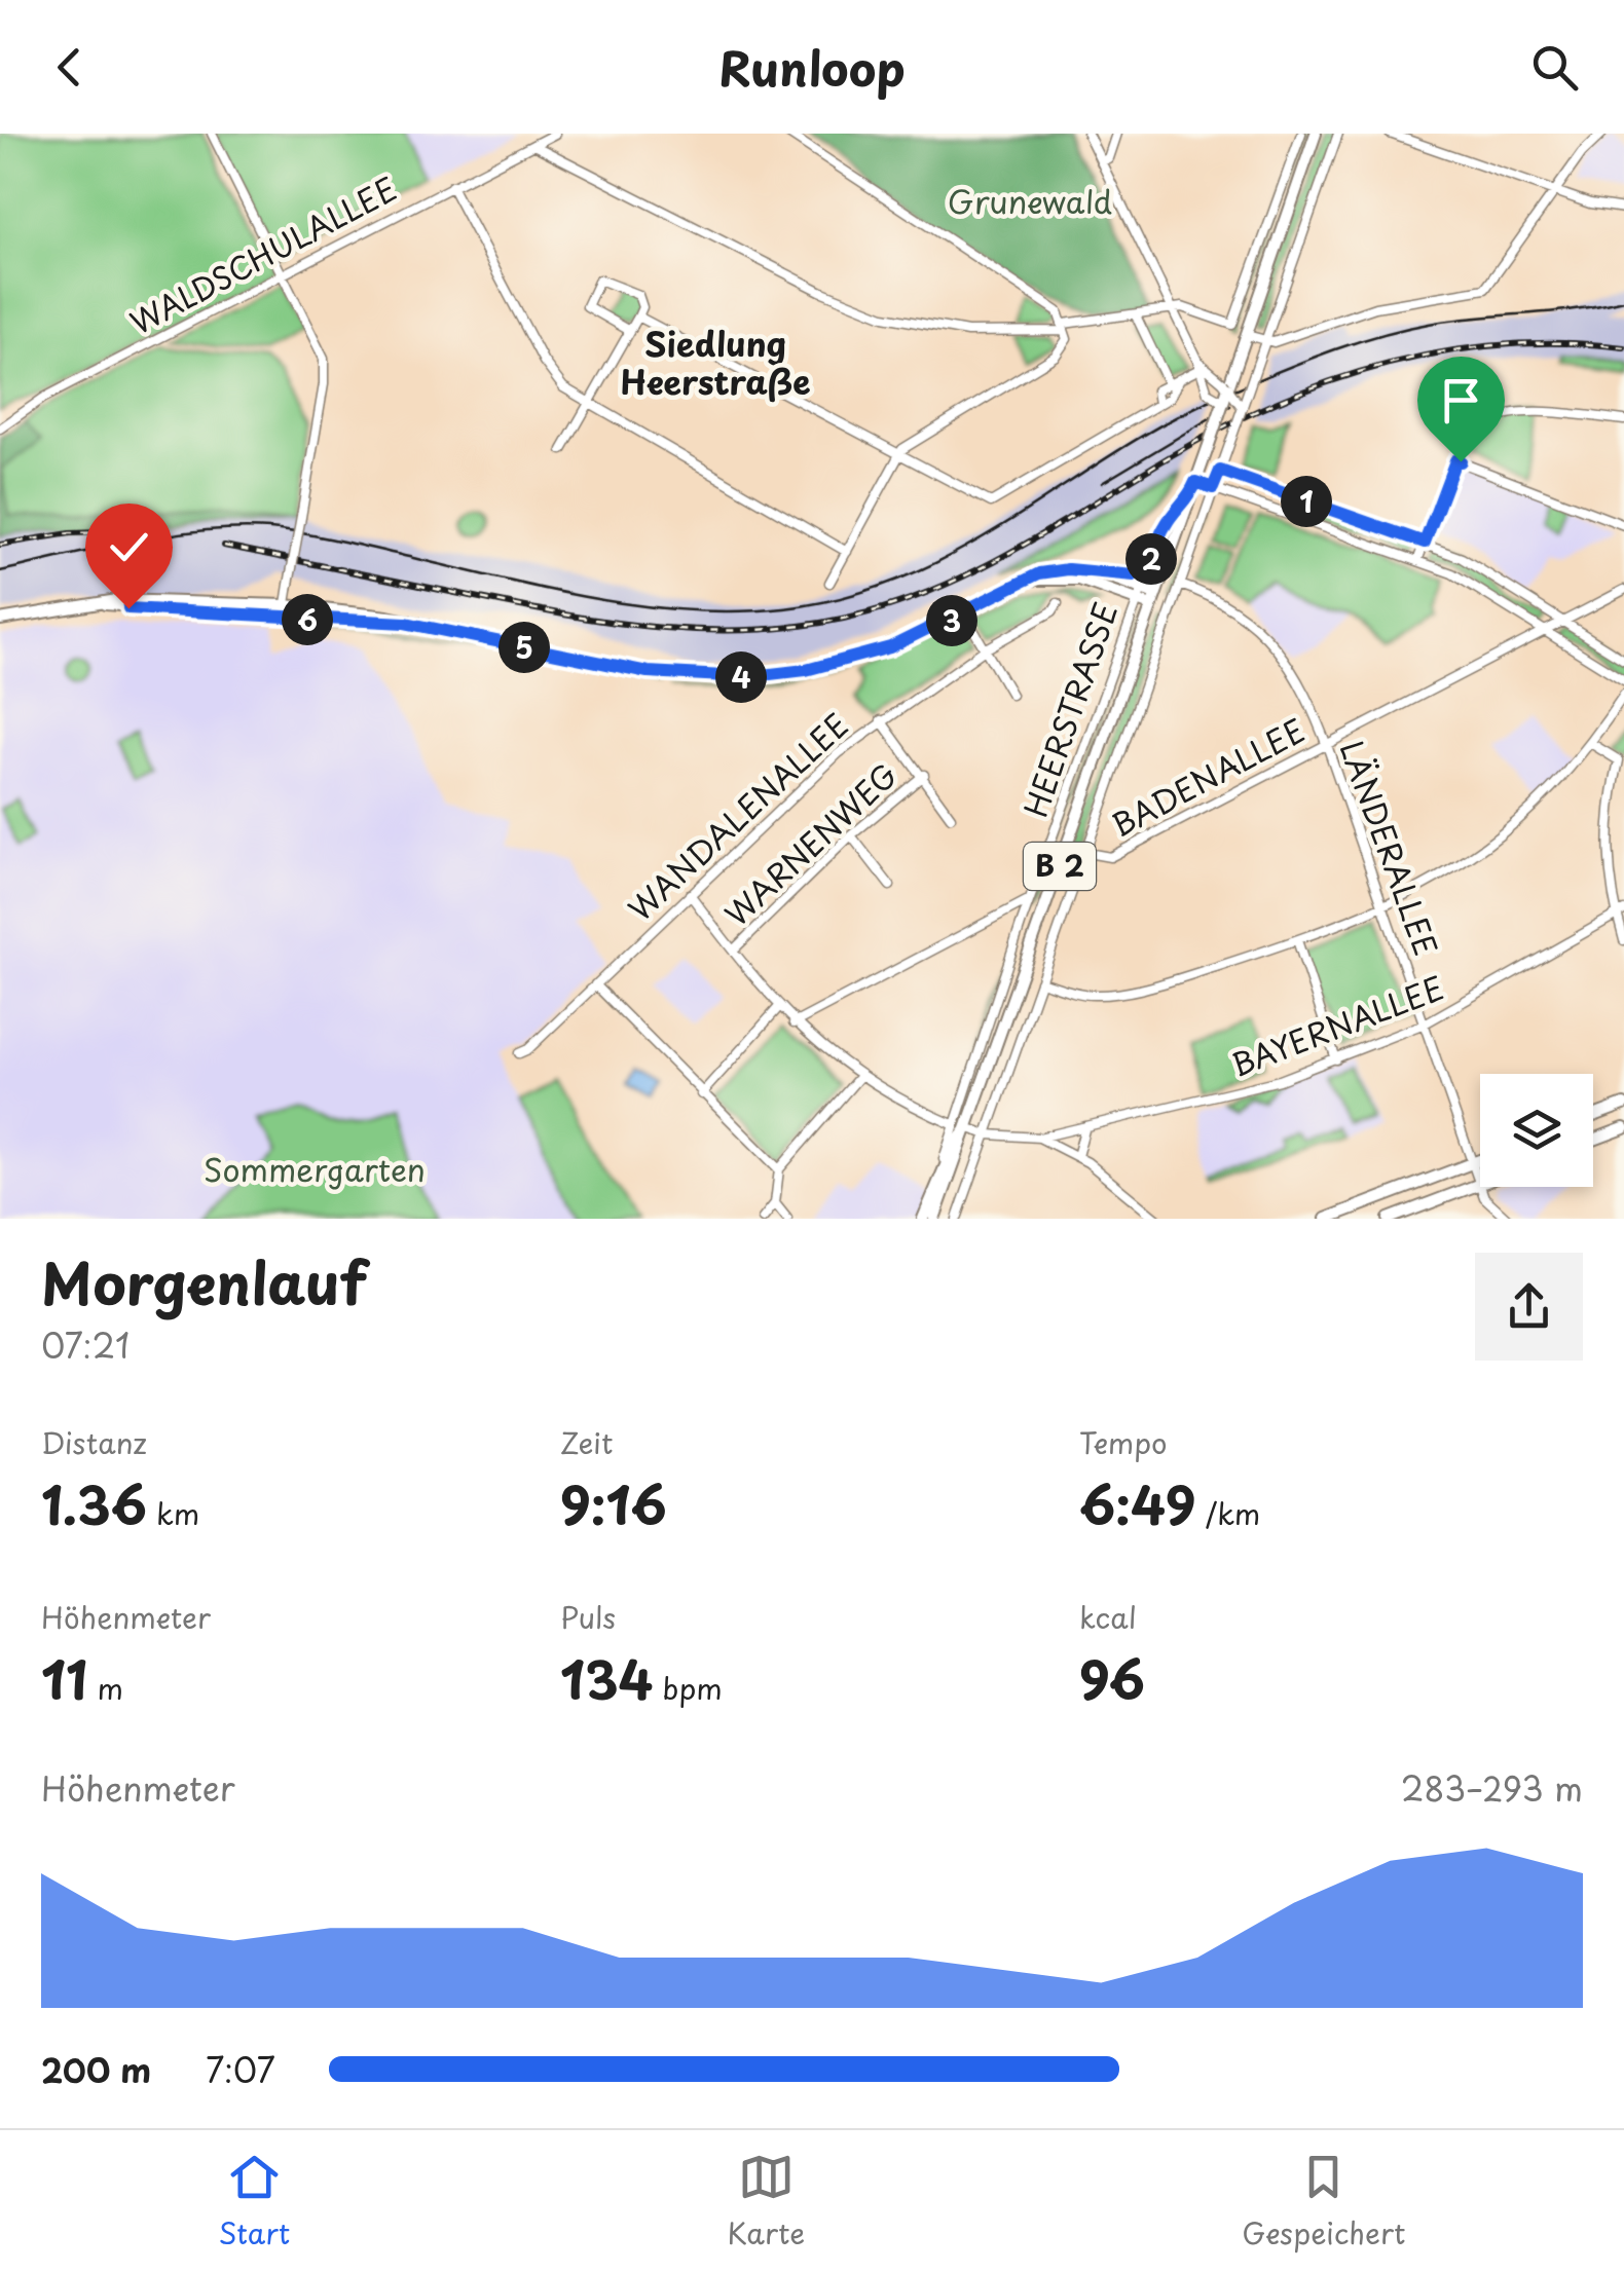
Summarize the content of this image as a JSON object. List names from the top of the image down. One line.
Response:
{"streets":{"main road":["HEERSTRASSE","B 2"],"street":["WALDSCHULALLEE","BADENALLEE","WANDALENALLEE","WARNENWEG","LÄNDERALLEE","BAYERNALLEE"]},"crossings":[["HEERSTRASSE","BADENALLEE"],["HEERSTRASSE","LÄNDERALLEE"],["HEERSTRASSE","BAYERNALLEE"],["BADENALLEE","LÄNDERALLEE"],["LÄNDERALLEE","BAYERNALLEE"]],"districts":["Siedlung Heerstraße"],"parks":["Grunewald","Sommergarten"],"page":{"header":"Runloop","pins":["1","2","6","3","5","4"],"heading":["Morgenlauf","07:21"],"stats":[["Distanz","1.36 km"],["Zeit","9:16"],["Tempo","6:49 /km"],["Höhenmeter","11 m"],["Puls","134 bpm"],["kcal","96"]],"chart":["Höhenmeter","283–293 m"],"list":[{"name":"200 m","note":"7:07"}],"tabs":["Start","Karte","Gespeichert"]}}
